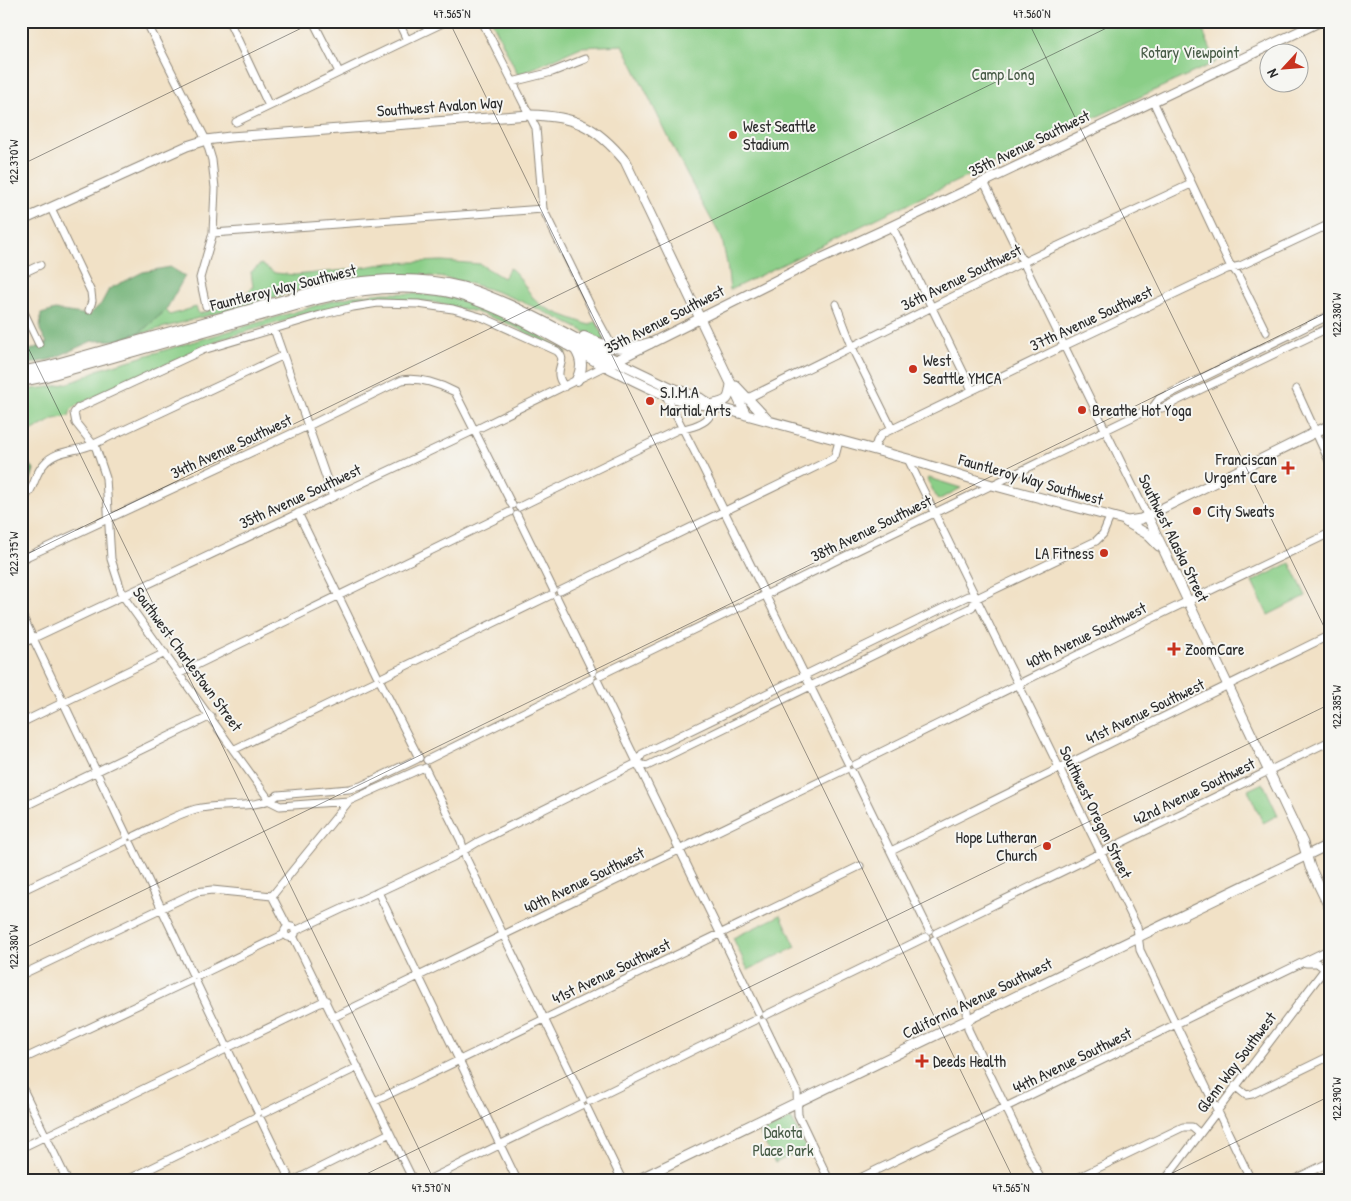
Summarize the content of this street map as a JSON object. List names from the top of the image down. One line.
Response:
{"streets":{"highway":["Fauntleroy Way Southwest"],"main road":["Southwest Avalon Way","35th Avenue Southwest","Southwest Alaska Street","California Avenue Southwest"],"street":["36th Avenue Southwest","37th Avenue Southwest","34th Avenue Southwest","38th Avenue Southwest","40th Avenue Southwest","Southwest Charlestown Street","41st Avenue Southwest","42nd Avenue Southwest","Southwest Oregon Street","44th Avenue Southwest","Glenn Way Southwest"]},"crossings":[["Southwest Avalon Way","35th Avenue Southwest"],["Southwest Avalon Way","36th Avenue Southwest"],["Southwest Avalon Way","Fauntleroy Way Southwest"],["35th Avenue Southwest","Fauntleroy Way Southwest"],["35th Avenue Southwest","34th Avenue Southwest"],["35th Avenue Southwest","Southwest Alaska Street"],["35th Avenue Southwest","Southwest Charlestown Street"],["36th Avenue Southwest","Southwest Alaska Street"],["Fauntleroy Way Southwest","37th Avenue Southwest"],["Fauntleroy Way Southwest","38th Avenue Southwest"],["Fauntleroy Way Southwest","Southwest Alaska Street"],["Fauntleroy Way Southwest","Southwest Oregon Street"],["37th Avenue Southwest","Southwest Alaska Street"],["34th Avenue Southwest","Southwest Charlestown Street"],["38th Avenue Southwest","Southwest Alaska Street"],["38th Avenue Southwest","Southwest Oregon Street"],["Southwest Alaska Street","40th Avenue Southwest"],["Southwest Alaska Street","41st Avenue Southwest"],["Southwest Alaska Street","42nd Avenue Southwest"],["Southwest Alaska Street","California Avenue Southwest"],["40th Avenue Southwest","Southwest Oregon Street"],["41st Avenue Southwest","Southwest Oregon Street"],["42nd Avenue Southwest","Southwest Oregon Street"],["Southwest Oregon Street","California Avenue Southwest"],["Southwest Oregon Street","44th Avenue Southwest"],["Southwest Oregon Street","Glenn Way Southwest"]],"parks":["Rotary Viewpoint","Camp Long","Dakota Place Park"],"places":{"other":["West Seattle Stadium","West Seattle YMCA","S.I.M.A Martial Arts","Breathe Hot Yoga","City Sweats","LA Fitness","Hope Lutheran Church"],"health":["Franciscan Urgent Care","ZoomCare","Deeds Health"]},"north":"bottom left","coordinates":["47.565°N","47.560°N","122.370°W","122.380°W","122.375°W","122.385°W","122.390°W","47.570°N"]}
